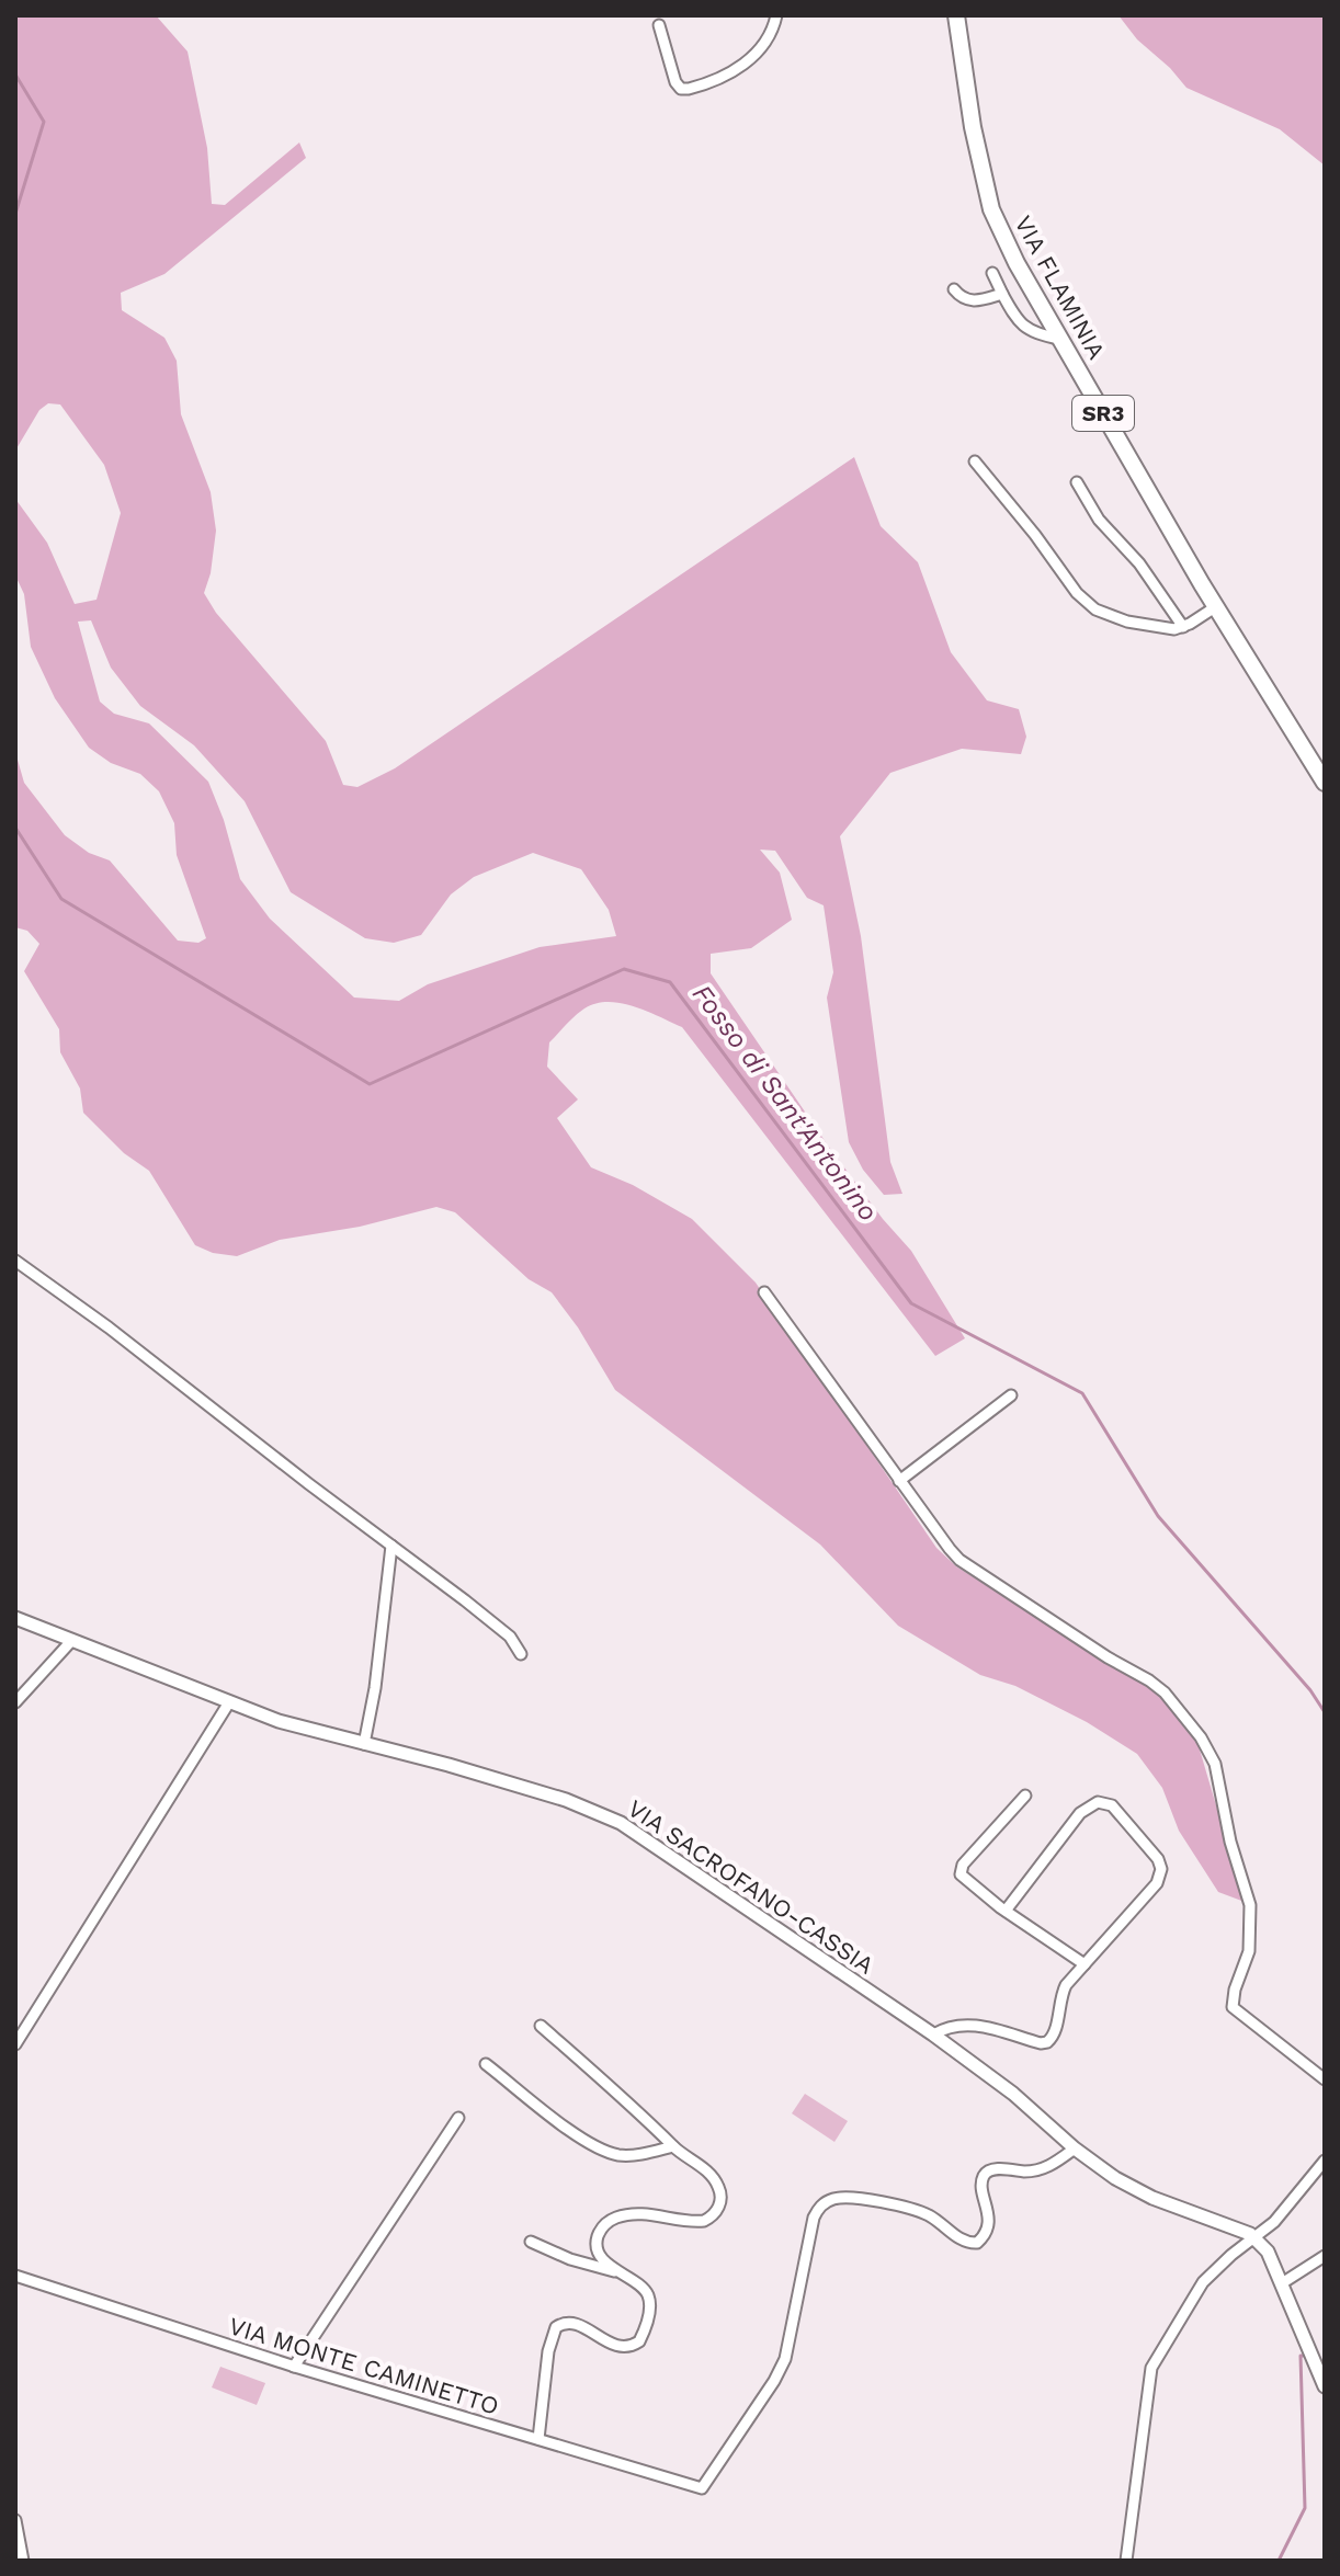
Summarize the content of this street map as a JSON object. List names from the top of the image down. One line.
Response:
{"streets":{"main road":["VIA FLAMINIA","SR3"],"street":["VIA SACROFANO-CASSIA","VIA MONTE CAMINETTO"]},"crossings":[["VIA SACROFANO-CASSIA","VIA MONTE CAMINETTO"]],"water":["Fosso di Sant'Antonino"]}
